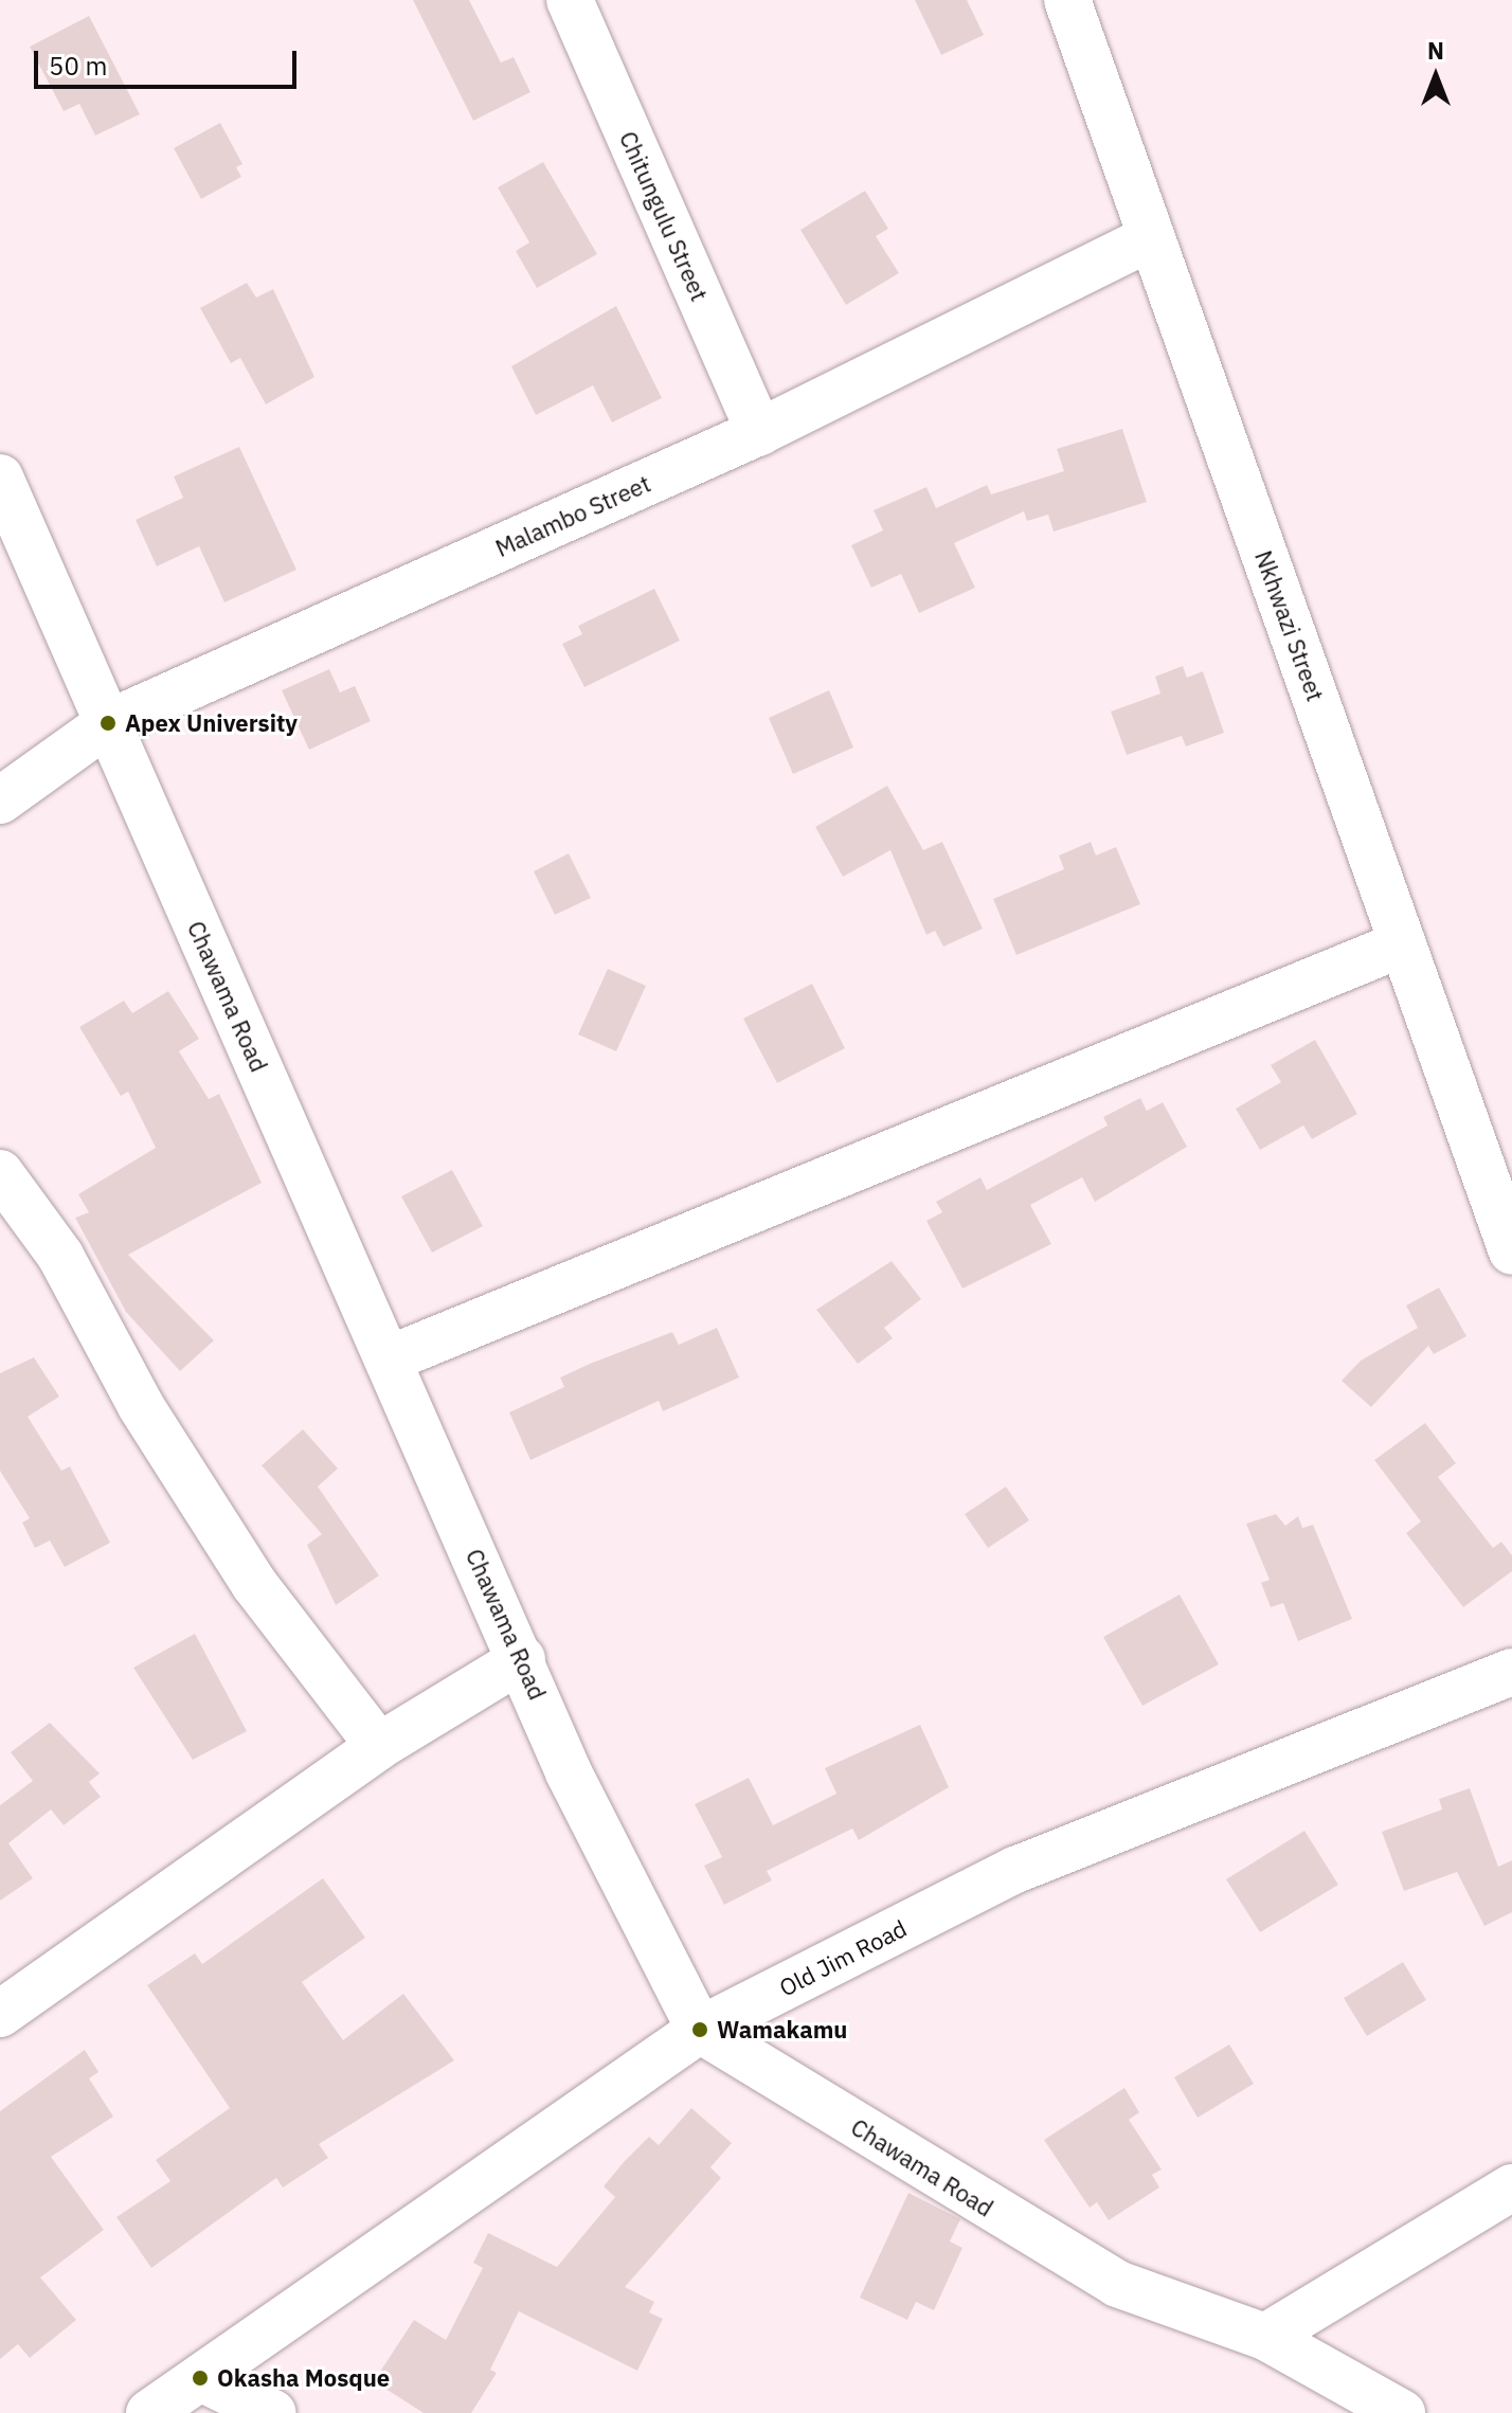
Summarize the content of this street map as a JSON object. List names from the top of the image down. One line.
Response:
{"streets":{"street":["Chitungulu Street","Malambo Street","Nkhwazi Street","Chawama Road","Old Jim Road"]},"crossings":[["Chitungulu Street","Malambo Street"],["Malambo Street","Nkhwazi Street"],["Malambo Street","Chawama Road"],["Chawama Road","Old Jim Road"]],"places":["Apex University","Wamakamu","Okasha Mosque"],"scale_bar":"50 m","north":"top"}
